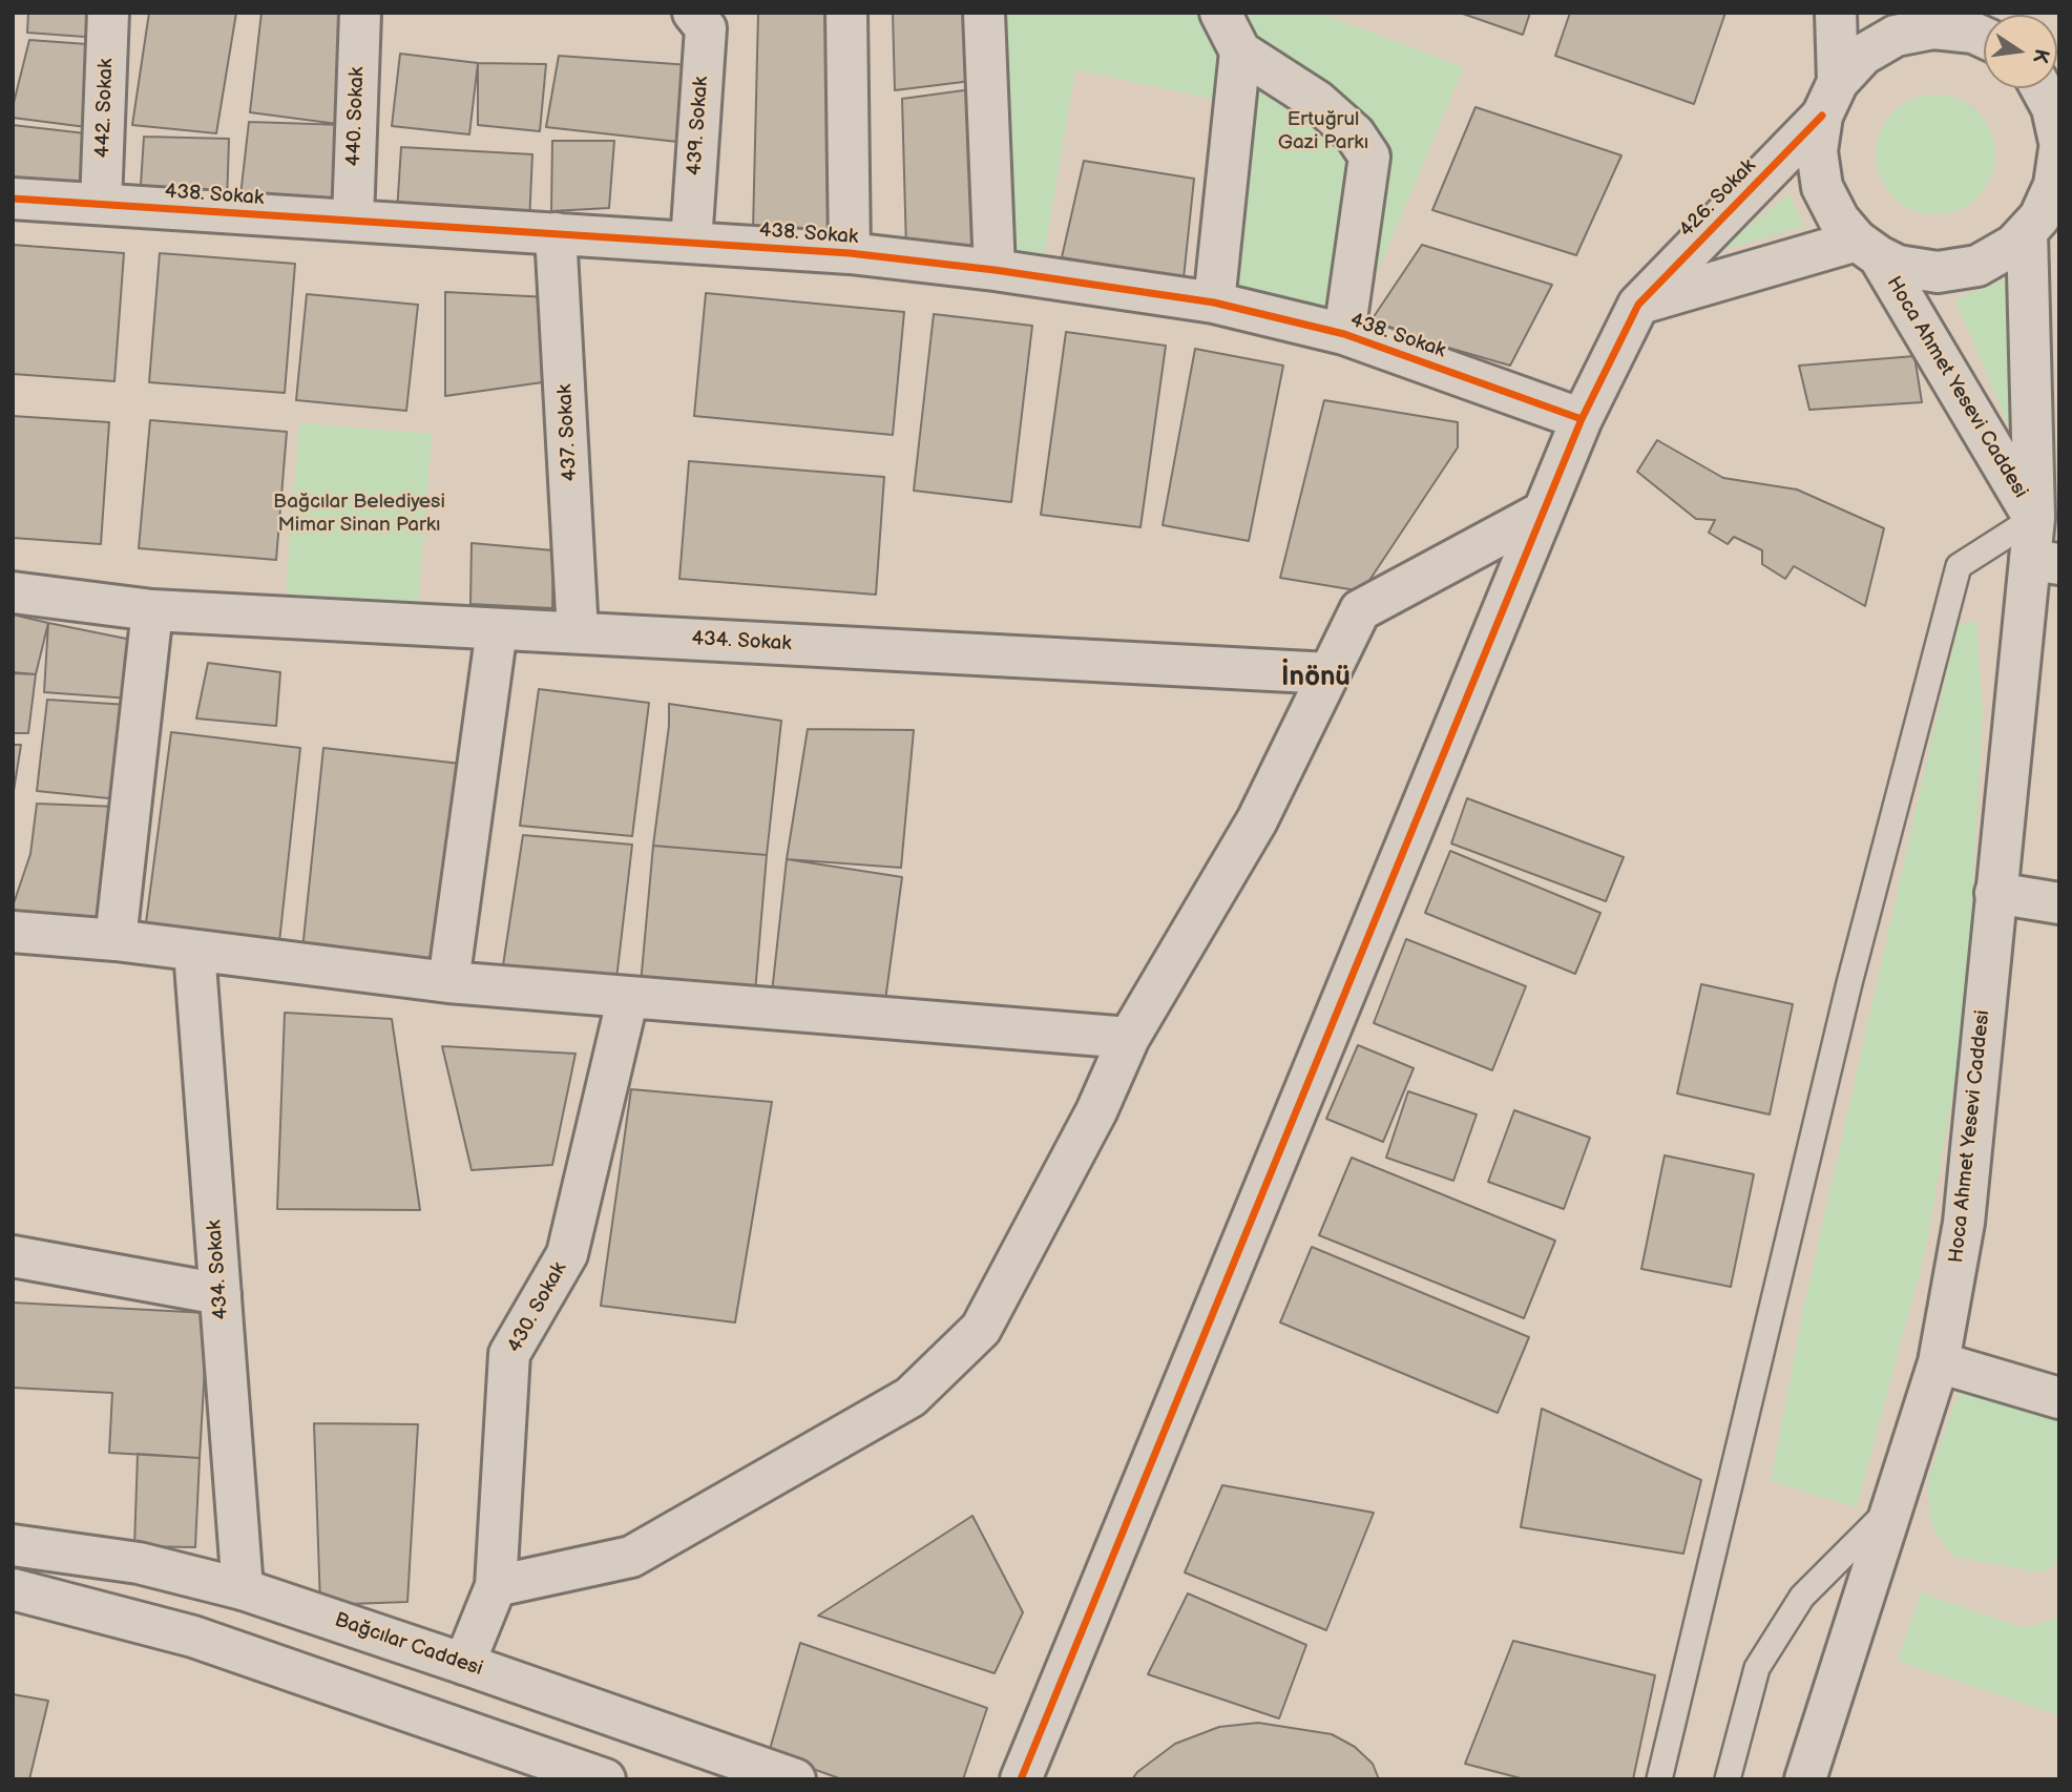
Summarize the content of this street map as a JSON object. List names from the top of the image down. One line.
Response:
{"streets":{"street":["442. Sokak","440. Sokak","439. Sokak","438. Sokak","426. Sokak","Hoca Ahmet Yesevi Caddesi","437. Sokak","434. Sokak","430. Sokak","Bağcılar Caddesi"]},"crossings":[["442. Sokak","438. Sokak"],["440. Sokak","438. Sokak"],["439. Sokak","438. Sokak"],["438. Sokak","426. Sokak"],["438. Sokak","437. Sokak"],["426. Sokak","Hoca Ahmet Yesevi Caddesi"],["437. Sokak","434. Sokak"],["434. Sokak","Bağcılar Caddesi"],["430. Sokak","Bağcılar Caddesi"]],"districts":["İnönü"],"parks":["Ertuğrul Gazi Parkı","Bağcılar Belediyesi Mimar Sinan Parkı"],"north":"right"}
